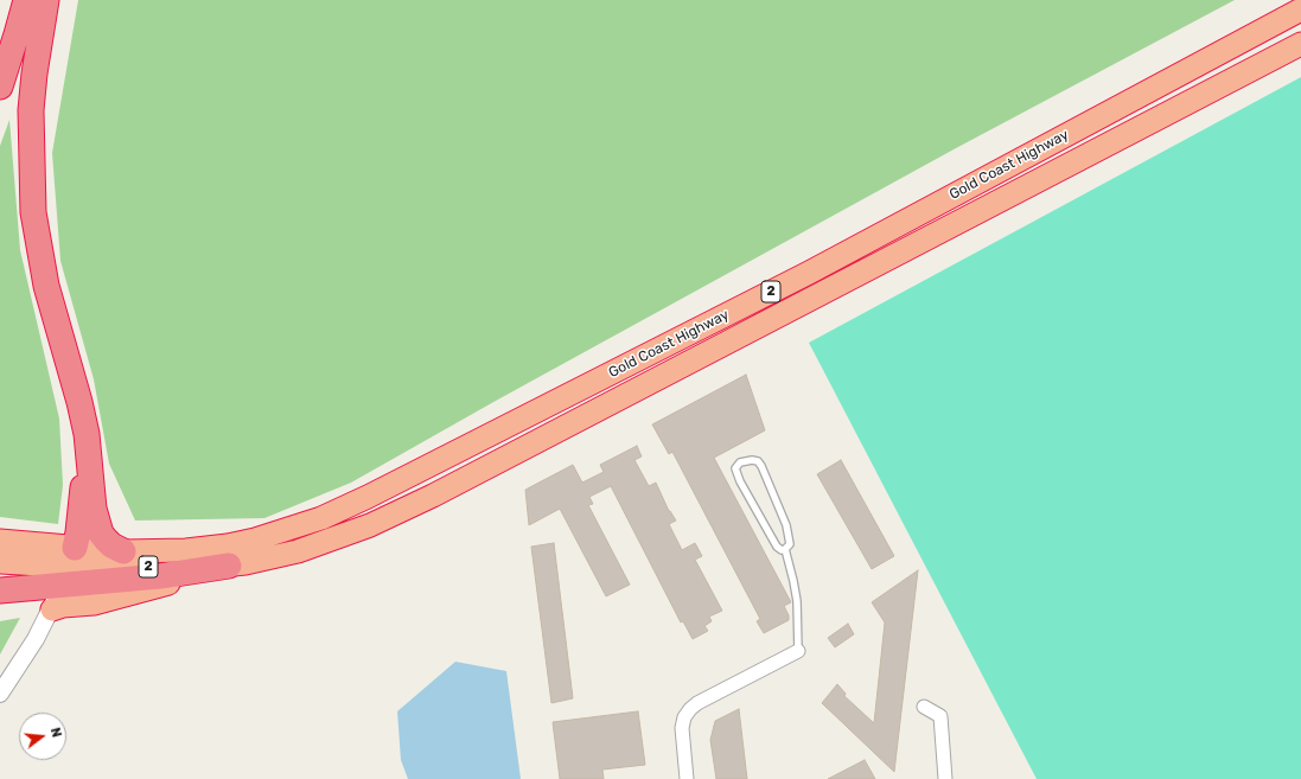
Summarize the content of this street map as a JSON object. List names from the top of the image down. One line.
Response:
{"streets":{"highway":["Gold Coast Highway","2"]},"north":"right"}
